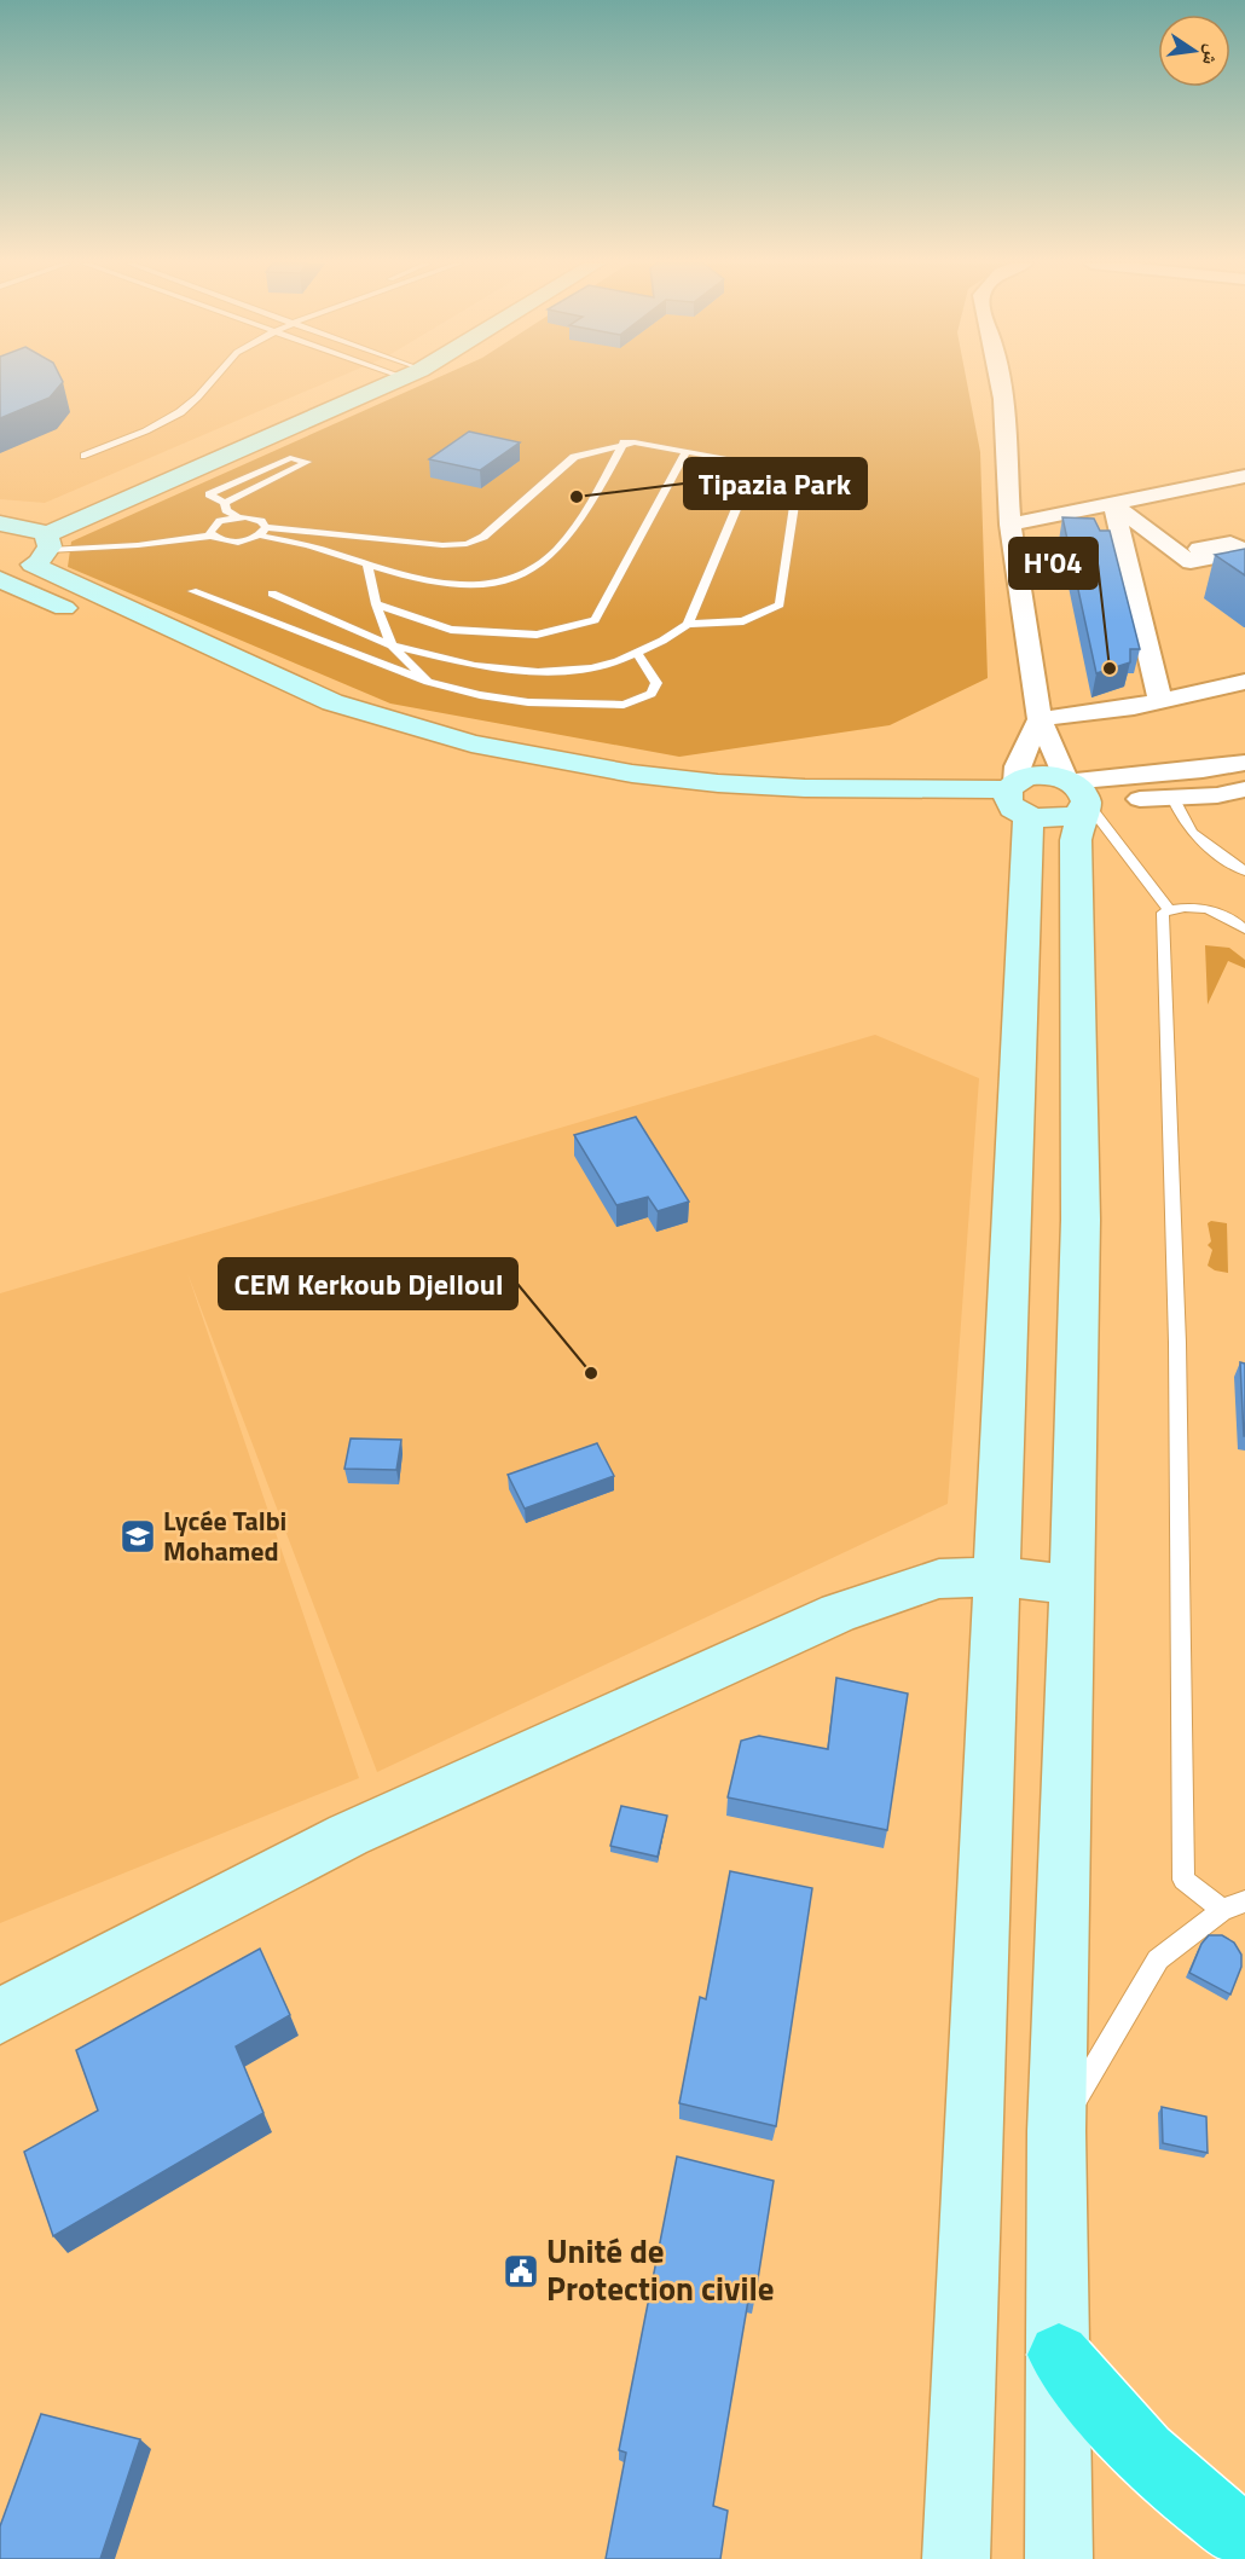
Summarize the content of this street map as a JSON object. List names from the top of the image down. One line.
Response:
{"places":{"other":["Tipazia Park","H'04","CEM Kerkoub Djelloul"],"school or university":["Lycée Talbi Mohamed"],"public building":["Unité de Protection civile"]},"north":"right"}
